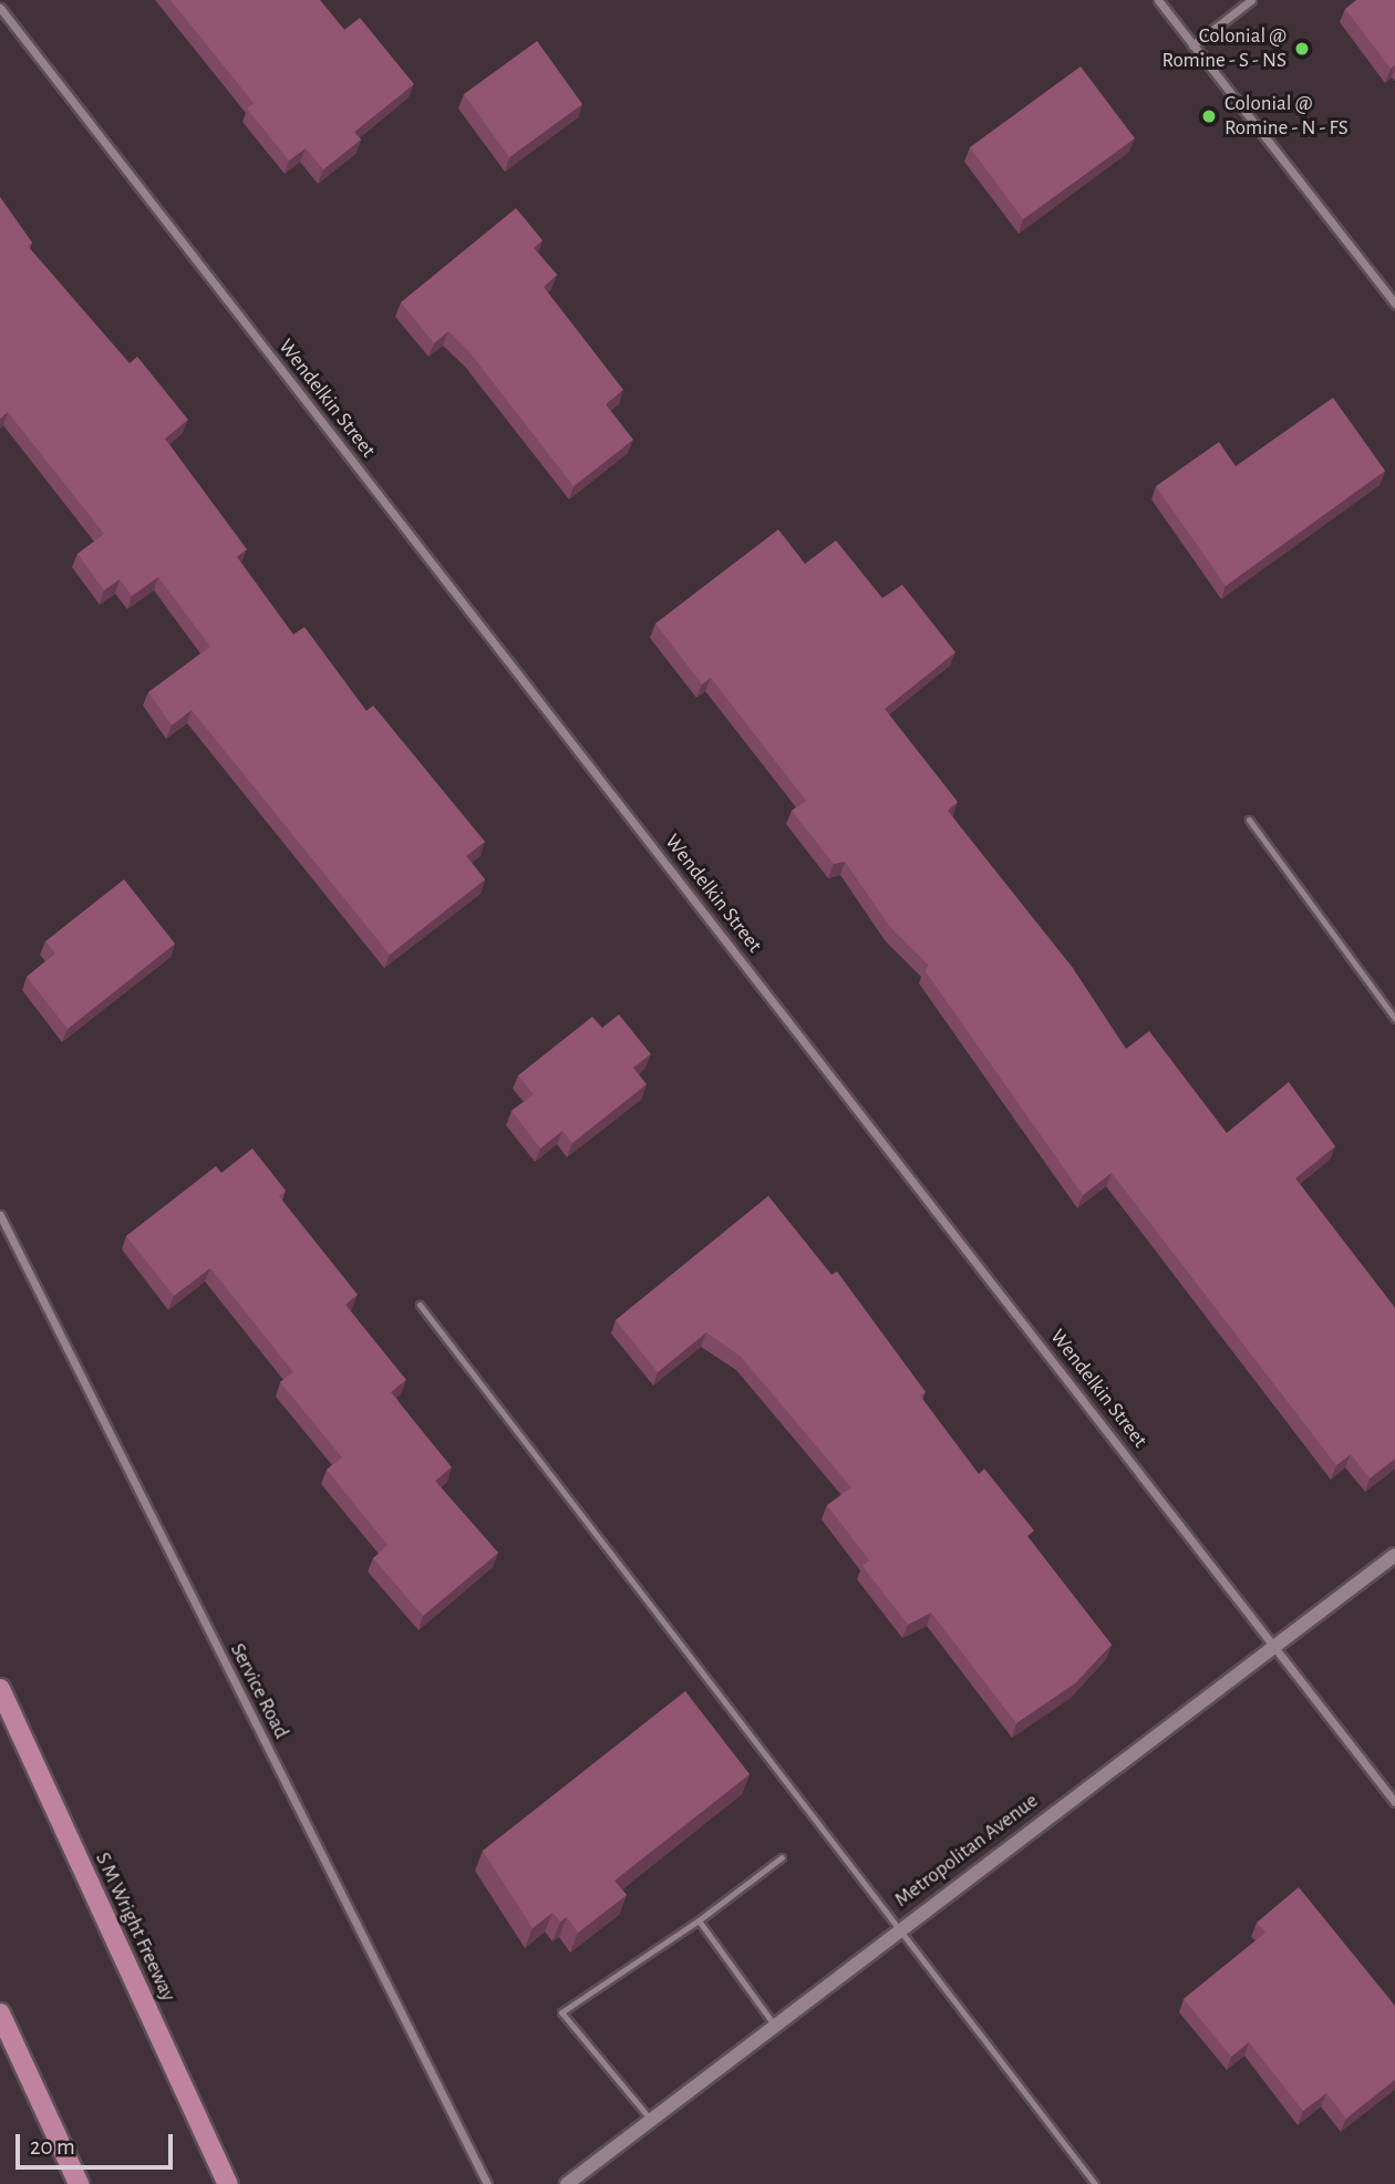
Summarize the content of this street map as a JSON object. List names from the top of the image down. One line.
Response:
{"streets":{"main road":["S M Wright Freeway"],"street":["Wendelkin Street","Service Road","Metropolitan Avenue"]},"crossings":[["Wendelkin Street","Metropolitan Avenue"]],"places":["Colonial @ Romine - S - NS","Colonial @ Romine - N - FS"],"scale_bar":"20 m"}
